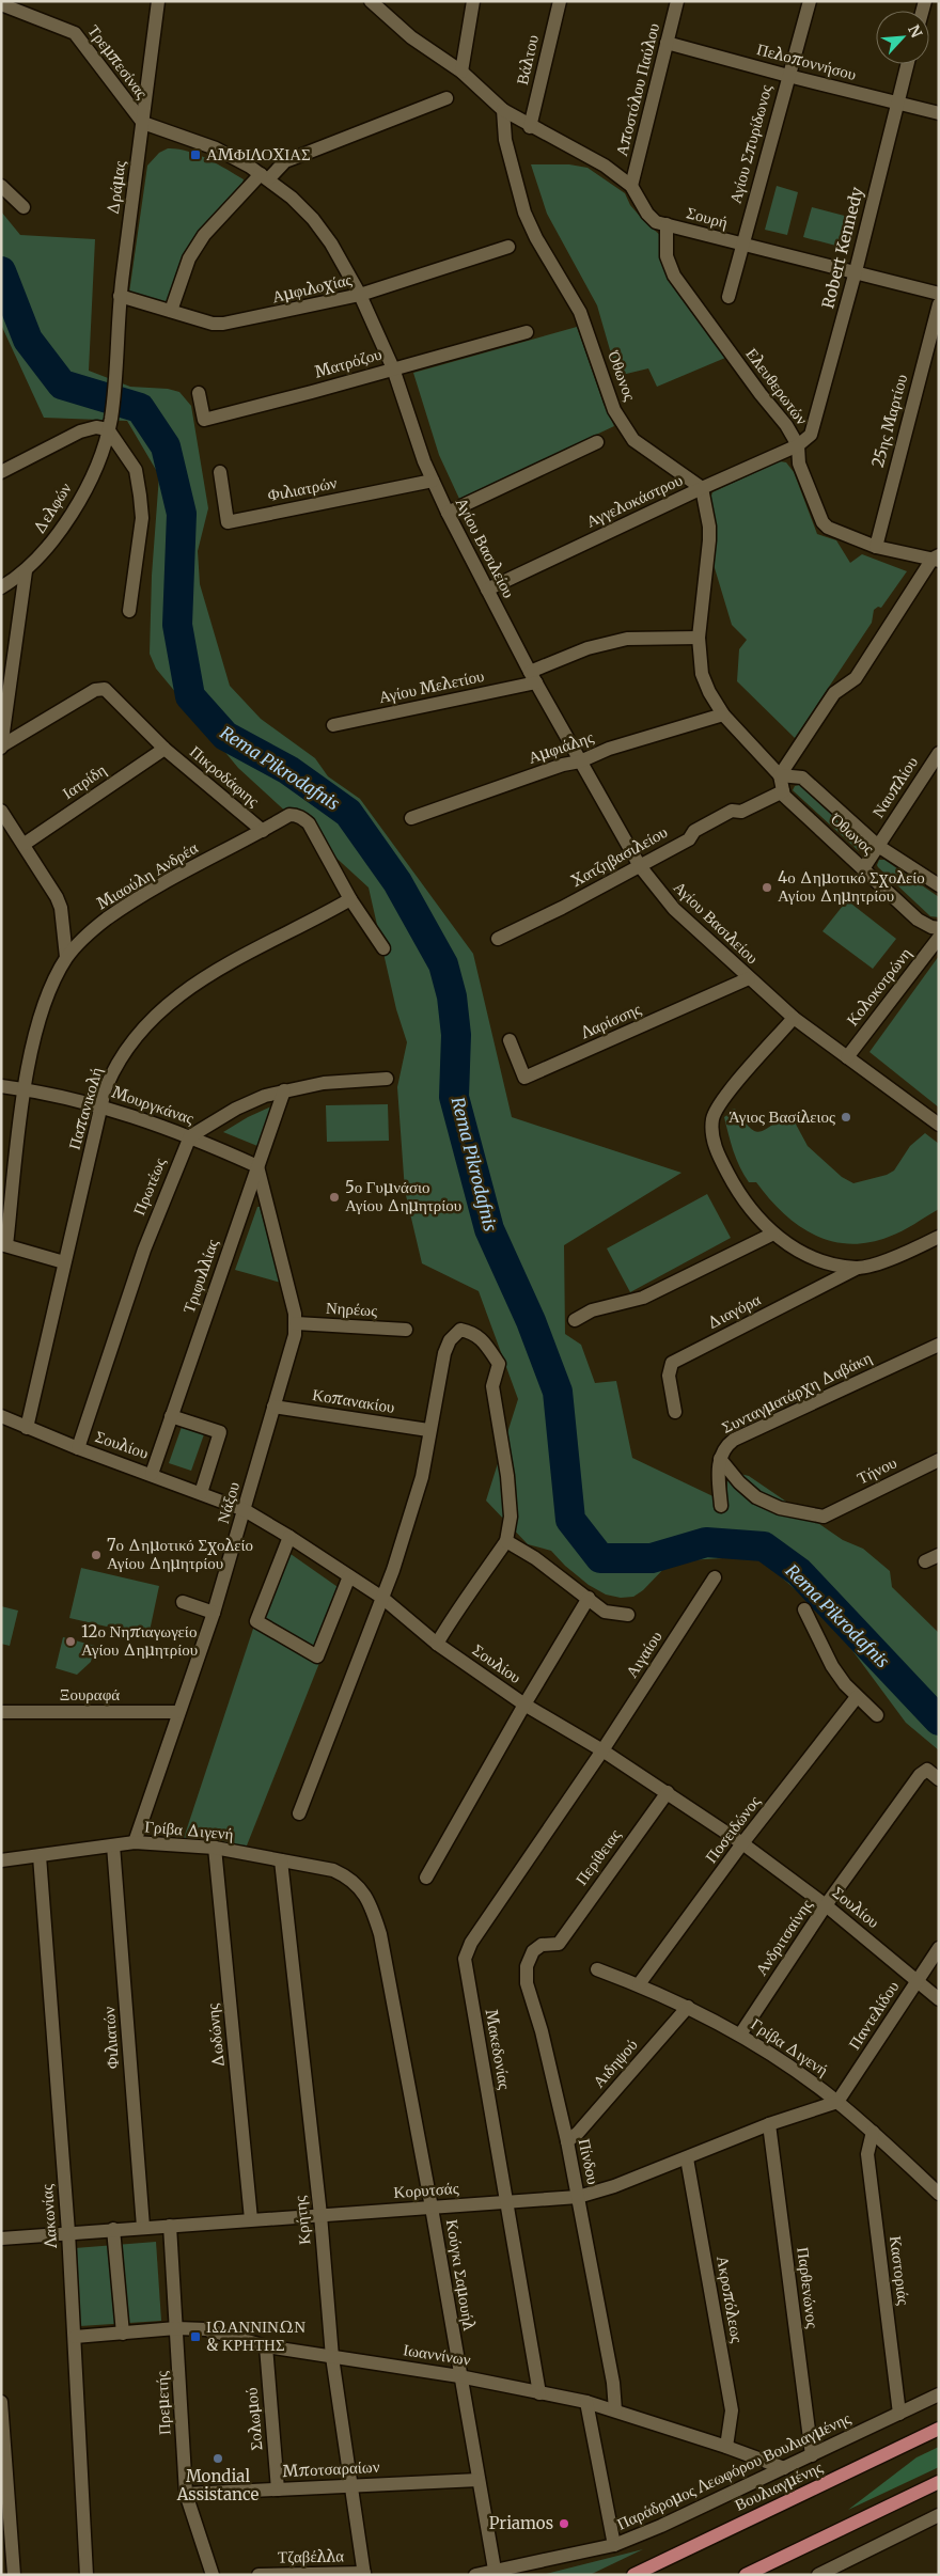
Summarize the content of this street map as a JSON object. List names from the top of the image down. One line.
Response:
{"streets":{"main road":["Βουλιαγμένης"],"street":["Βάλτου","Τρεμπεσίνας","Πελοποννήσου","Αποστόλου Παύλου","Αγίου Σπυρίδωνος","Δράμας","Σουρή","Robert Kennedy","Αμφιλοχίας","Ματρόζου","Όθωνος","Ελευθερωτών","25ης Μαρτίου","Φιλιατρών","Αγγελοκάστρου","Δελφών","Αγίου Βασιλείου","Αγίου Μελετίου","Αμφιάλης","Πικροδάφιης","Ιατρίδη","Ναυπλίου","Χατζηβασιλείου","Μιαούλη Ανδρέα","Κολοκοτρώνη","Λαρίσσης","Μουργκάνας","Παπανικολή","Πρωτέως","Τριφυλλίας","Νηρέως","Διαγόρα","Συνταγματάρχη Δαβάκη","Κοπανακίου","Σουλίου","Τήνου","Νάξου","Αιγαίου","Ξουραφά","Ποσειδώνος","Γρίβα Διγενή","Περίθειας","Ανδριτσαίνης","Παντελίδου","Δωδώνης","Φιλιατών","Μακεδονίας","Αιδηψού","Πίνδου","Κορυτσάς","Λακωνίας","Κρήτης","Καστοριάς","Κούγκι Σαμουήλ","Παρθενώνος","Ακροπόλεως","Ιωαννίνων","Πρεμετής","Σολωμού","Μποτσαραίων","Παράδρομος Λεωφόρου Βουλιαγμένης","Τζαβέλλα"]},"crossings":[["Βάλτου","Σουρή"],["Τρεμπεσίνας","Δράμας"],["Τρεμπεσίνας","Αγίου Βασιλείου"],["Πελοποννήσου","Αποστόλου Παύλου"],["Πελοποννήσου","Αγίου Σπυρίδωνος"],["Πελοποννήσου","Robert Kennedy"],["Αποστόλου Παύλου","Σουρή"],["Αγίου Σπυρίδωνος","Σουρή"],["Δράμας","Αμφιλοχίας"],["Δράμας","Δελφών"],["Δράμας","Αγίου Βασιλείου"],["Σουρή","Robert Kennedy"],["Σουρή","Όθωνος"],["Σουρή","Ελευθερωτών"],["Robert Kennedy","Ελευθερωτών"],["Robert Kennedy","Αγγελοκάστρου"],["Αμφιλοχίας","Αγίου Βασιλείου"],["Ματρόζου","Αγίου Βασιλείου"],["Όθωνος","Αγγελοκάστρου"],["Όθωνος","Ναυπλίου"],["Όθωνος","Χατζηβασιλείου"],["Ελευθερωτών","25ης Μαρτίου"],["Ελευθερωτών","Αγγελοκάστρου"],["Φιλιατρών","Αγίου Βασιλείου"],["Αγγελοκάστρου","Αγίου Βασιλείου"],["Αγίου Βασιλείου","Αγίου Μελετίου"],["Αγίου Βασιλείου","Αμφιάλης"],["Αγίου Βασιλείου","Χατζηβασιλείου"],["Αγίου Βασιλείου","Κολοκοτρώνη"],["Αγίου Βασιλείου","Λαρίσσης"],["Πικροδάφιης","Ιατρίδη"],["Πικροδάφιης","Μιαούλη Ανδρέα"],["Μιαούλη Ανδρέα","Μουργκάνας"],["Μιαούλη Ανδρέα","Παπανικολή"],["Μουργκάνας","Παπανικολή"],["Μουργκάνας","Πρωτέως"],["Μουργκάνας","Τριφυλλίας"],["Μουργκάνας","Νάξου"],["Παπανικολή","Σουλίου"],["Πρωτέως","Σουλίου"],["Τριφυλλίας","Σουλίου"],["Τριφυλλίας","Νάξου"],["Νηρέως","Νάξου"],["Συνταγματάρχη Δαβάκη","Τήνου"],["Κοπανακίου","Νάξου"],["Σουλίου","Νάξου"],["Σουλίου","Αιγαίου"],["Σουλίου","Ποσειδώνος"],["Σουλίου","Περίθειας"],["Σουλίου","Ανδριτσαίνης"],["Σουλίου","Παντελίδου"],["Σουλίου","Μακεδονίας"],["Νάξου","Ξουραφά"],["Νάξου","Γρίβα Διγενή"],["Αιγαίου","Μακεδονίας"],["Ποσειδώνος","Γρίβα Διγενή"],["Γρίβα Διγενή","Ανδριτσαίνης"],["Γρίβα Διγενή","Παντελίδου"],["Γρίβα Διγενή","Δωδώνης"],["Γρίβα Διγενή","Φιλιατών"],["Γρίβα Διγενή","Αιδηψού"],["Γρίβα Διγενή","Κορυτσάς"],["Γρίβα Διγενή","Λακωνίας"],["Γρίβα Διγενή","Κρήτης"],["Γρίβα Διγενή","Καστοριάς"],["Γρίβα Διγενή","Κούγκι Σαμουήλ"],["Περίθειας","Πίνδου"],["Παντελίδου","Κορυτσάς"],["Δωδώνης","Κορυτσάς"],["Φιλιατών","Κορυτσάς"],["Μακεδονίας","Κορυτσάς"],["Μακεδονίας","Ιωαννίνων"],["Αιδηψού","Πίνδου"],["Πίνδου","Κορυτσάς"],["Πίνδου","Ιωαννίνων"],["Κορυτσάς","Λακωνίας"],["Κορυτσάς","Κρήτης"],["Κορυτσάς","Κούγκι Σαμουήλ"],["Κορυτσάς","Παρθενώνος"],["Κορυτσάς","Ακροπόλεως"],["Κορυτσάς","Πρεμετής"],["Λακωνίας","Ιωαννίνων"],["Κρήτης","Ιωαννίνων"],["Κρήτης","Μποτσαραίων"],["Κρήτης","Τζαβέλλα"],["Καστοριάς","Παράδρομος Λεωφόρου Βουλιαγμένης"],["Κούγκι Σαμουήλ","Ιωαννίνων"],["Κούγκι Σαμουήλ","Μποτσαραίων"],["Κούγκι Σαμουήλ","Παράδρομος Λεωφόρου Βουλιαγμένης"],["Παρθενώνος","Παράδρομος Λεωφόρου Βουλιαγμένης"],["Ακροπόλεως","Ιωαννίνων"],["Ιωαννίνων","Πρεμετής"],["Ιωαννίνων","Σολωμού"],["Ιωαννίνων","Παράδρομος Λεωφόρου Βουλιαγμένης"],["Πρεμετής","Μποτσαραίων"],["Σολωμού","Μποτσαραίων"]],"water":["Rema Pikrodafnis"],"places":{"transit":["ΑΜΦΙΛΟΧΙΑΣ","ΙΩΑΝΝΙΝΩΝ & ΚΡΗΤΗΣ"],"other":["4ο Δημοτικό Σχολείο Αγίου Δημητρίου","Άγιος Βασίλειος","5ο Γυμνάσιο Αγίου Δημητρίου","7ο Δημοτικό Σχολείο Αγίου Δημητρίου","12ο Νηπιαγωγείο Αγίου Δημητρίου","Mondial Assistance","Priamos"]},"north":"top right"}
